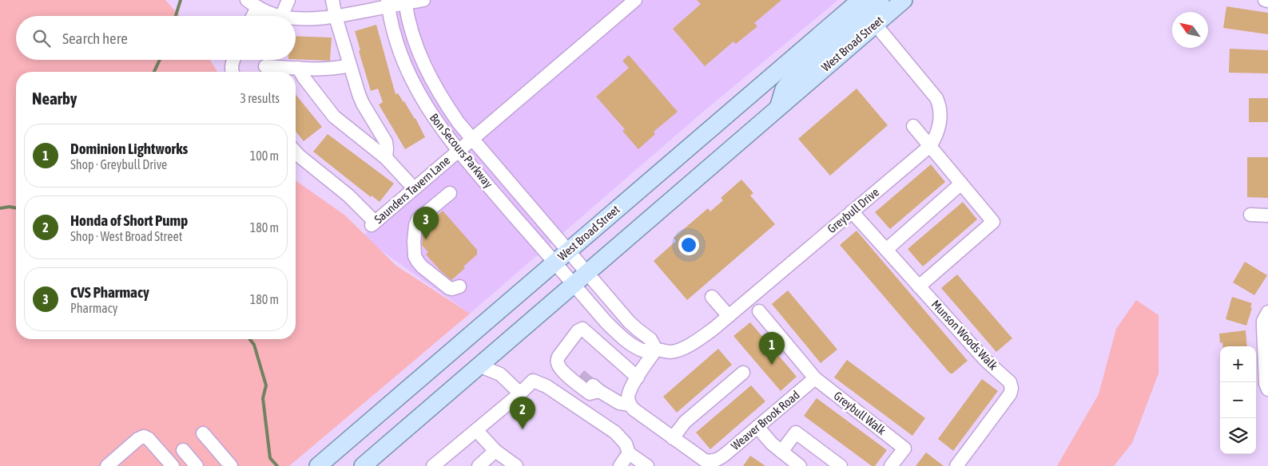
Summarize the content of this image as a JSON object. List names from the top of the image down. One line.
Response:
{"streets":{"main road":["West Broad Street"],"street":["Bon Secours Parkway","Saunders Tavern Lane","Greybull Drive","Munson Woods Walk","Greybull Walk","Weaver Brook Road"]},"crossings":[["West Broad Street","Bon Secours Parkway"],["West Broad Street","Greybull Drive"],["Bon Secours Parkway","Saunders Tavern Lane"],["Bon Secours Parkway","Greybull Drive"],["Greybull Drive","Munson Woods Walk"],["Greybull Walk","Weaver Brook Road"]],"north":"top left","page":{"search":"Search here","heading":["Nearby","3 results"],"list":[{"mark":"1","name":"Dominion Lightworks","note":"Shop · Greybull Drive","value":"100 m"},{"mark":"2","name":"Honda of Short Pump","note":"Shop · West Broad Street","value":"180 m"},{"mark":"3","name":"CVS Pharmacy","note":"Pharmacy","value":"180 m"}],"pins":["3","1","2"],"map_buttons":["+","−"]}}
